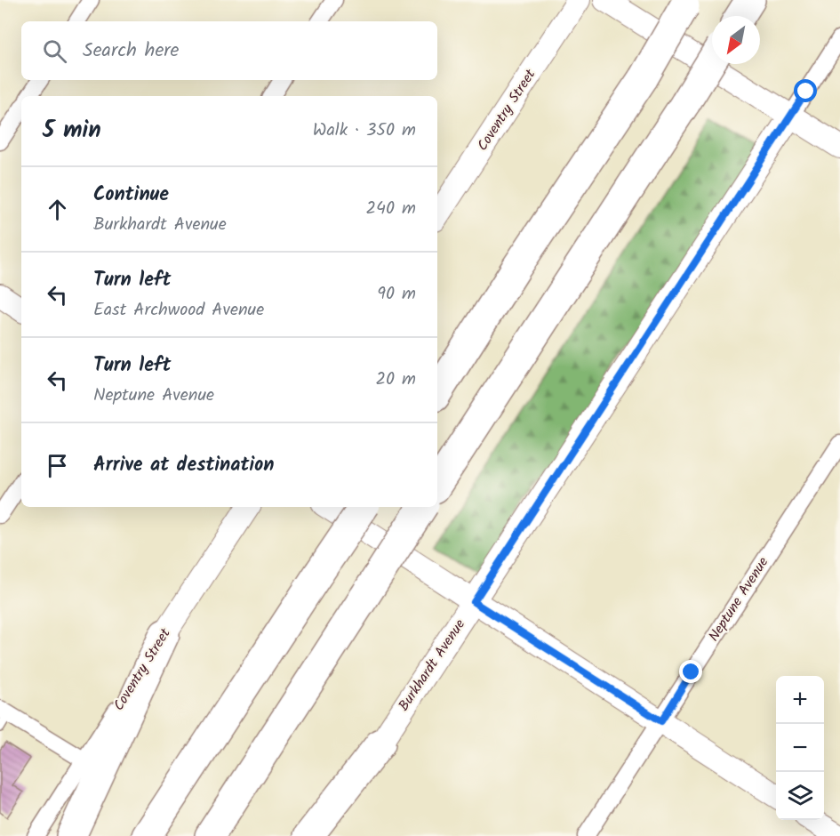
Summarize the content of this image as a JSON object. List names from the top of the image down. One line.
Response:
{"streets":{"street":["Coventry Street","Neptune Avenue","Burkhardt Avenue"]},"north":"bottom left","page":{"search":"Search here","heading":["5 min","Walk · 350 m"],"list":[["Continue","Burkhardt Avenue","240 m"],["Turn left","East Archwood Avenue","90 m"],["Turn left","Neptune Avenue","20 m"],"Arrive at destination"],"map_buttons":["+","−"]}}
